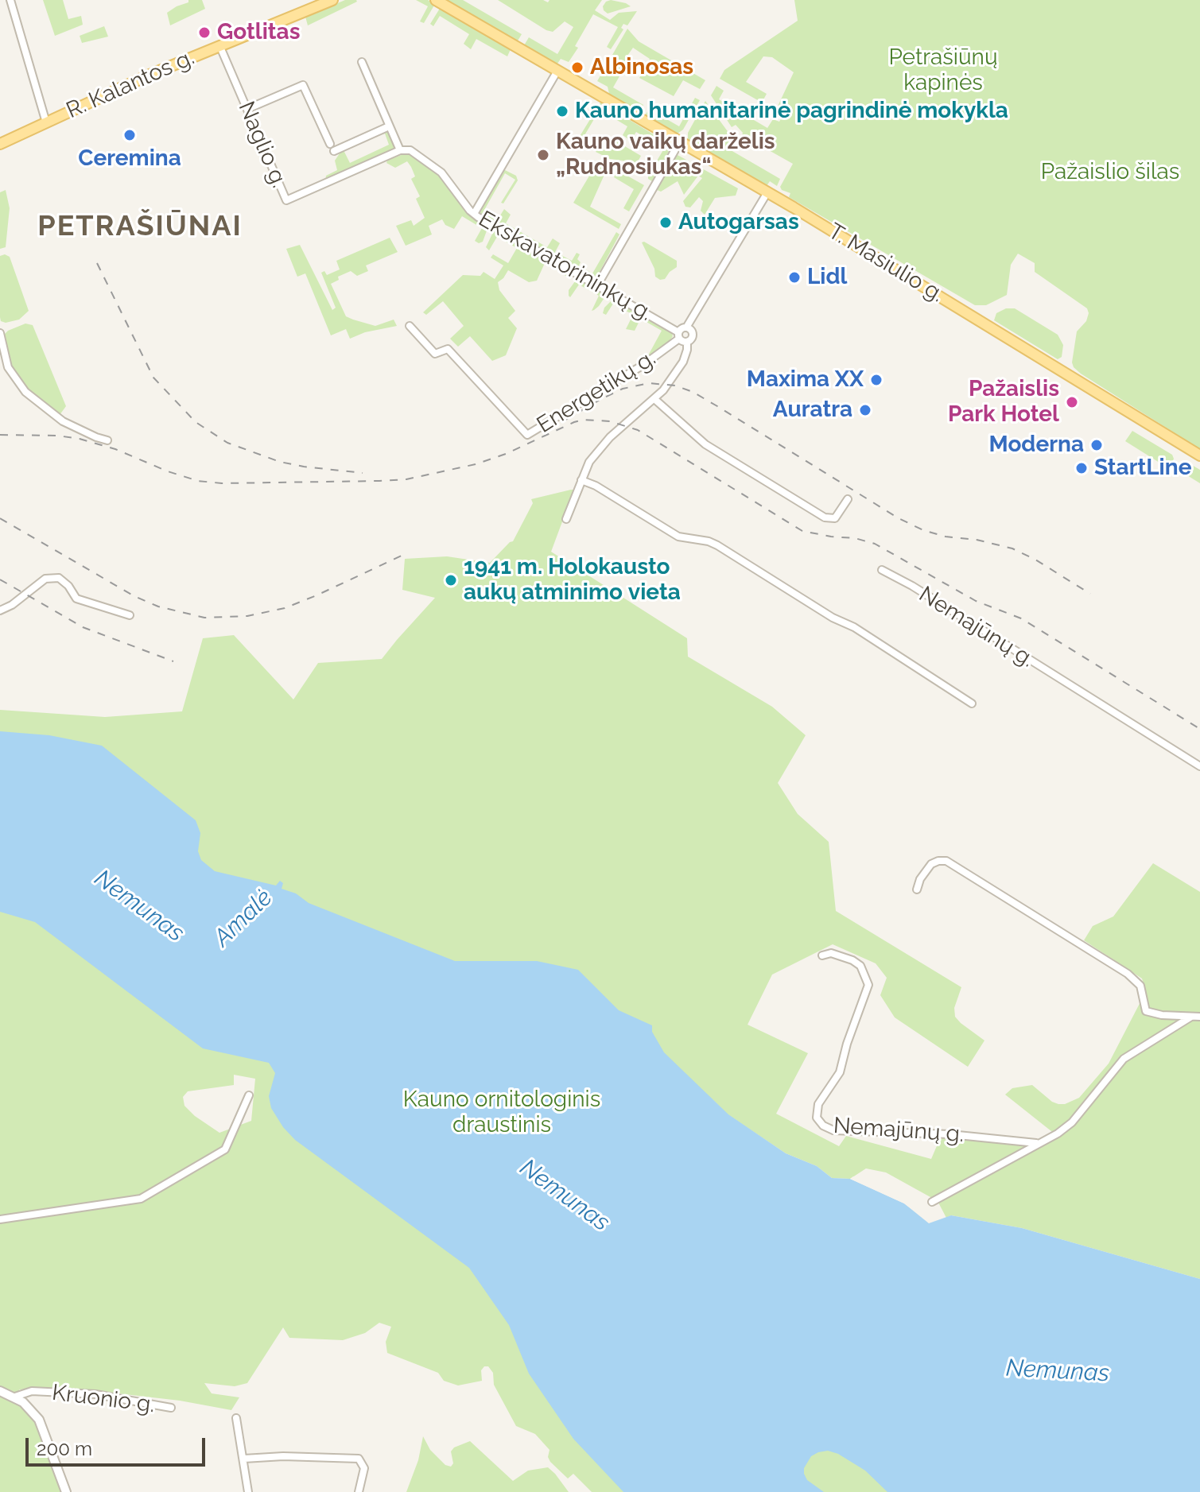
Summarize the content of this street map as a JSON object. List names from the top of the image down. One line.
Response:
{"streets":{"main road":["R. Kalantos g.","T. Masiulio g."],"street":["Naglio g.","Ekskavatorininkų g.","Energetikų g.","Nemajūnų g.","Kruonio g."]},"crossings":[["R. Kalantos g.","Naglio g."],["Naglio g.","Ekskavatorininkų g."],["Ekskavatorininkų g.","Energetikų g."]],"districts":["PETRAŠIŪNAI"],"water":["Nemunas","Amalė"],"parks":["Petrašiūnų kapinės","Pažaislio šilas","Kauno ornitologinis draustinis"],"places":["Gotlitas","Albinosas","Kauno humanitarinė pagrindinė mokykla","Ceremina","Kauno vaikų darželis „Rudnosiukas“","Autogarsas","Lidl","Maxima XX","Pažaislis Park Hotel","Auratra","Moderna","StartLine","1941 m. Holokausto aukų atminimo vieta"],"scale_bar":"200 m"}
